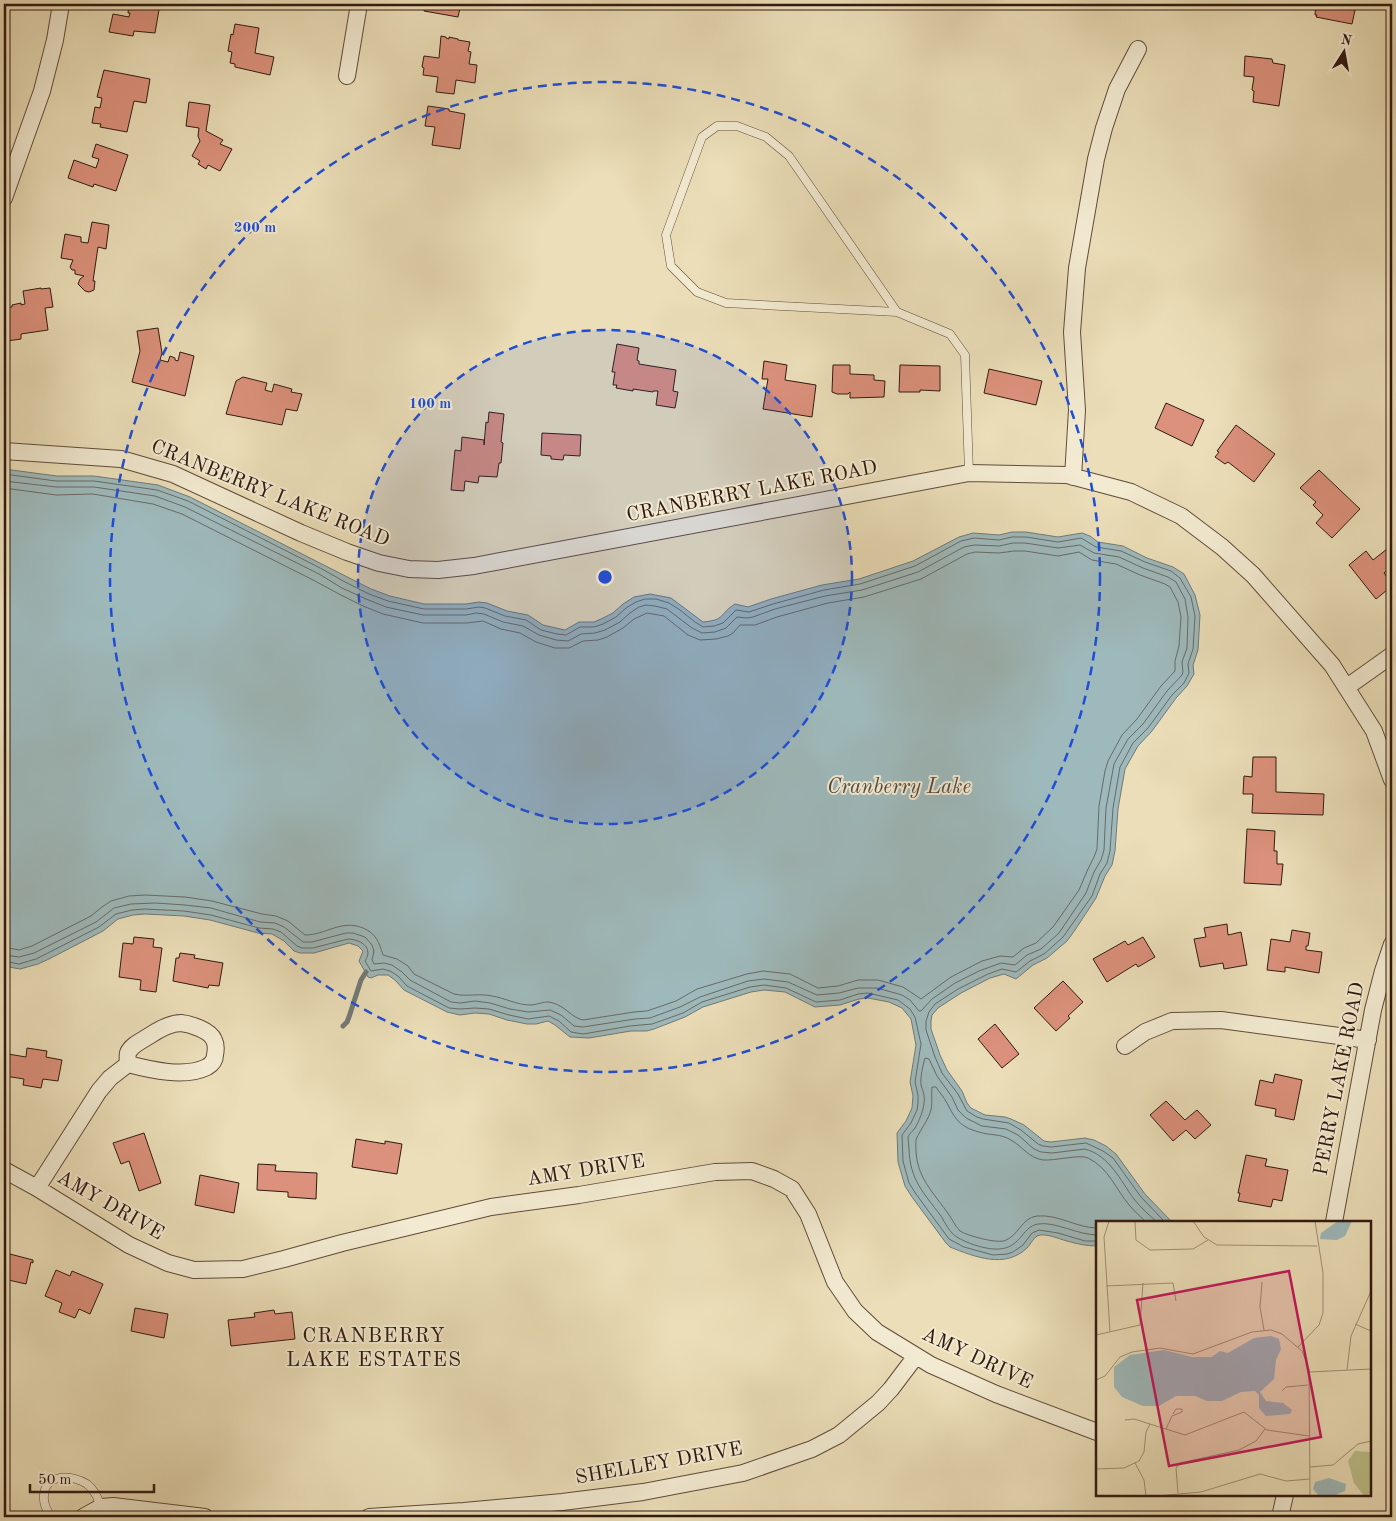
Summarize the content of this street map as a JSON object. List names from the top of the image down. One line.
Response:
{"streets":{"street":["CRANBERRY LAKE ROAD","PERRY LAKE ROAD","AMY DRIVE","SHELLEY DRIVE"]},"crossings":[["AMY DRIVE","SHELLEY DRIVE"]],"districts":["CRANBERRY LAKE ESTATES"],"water":["Cranberry Lake"],"scale_bar":"50 m","north":"top","rings":["200 m","100 m"]}
